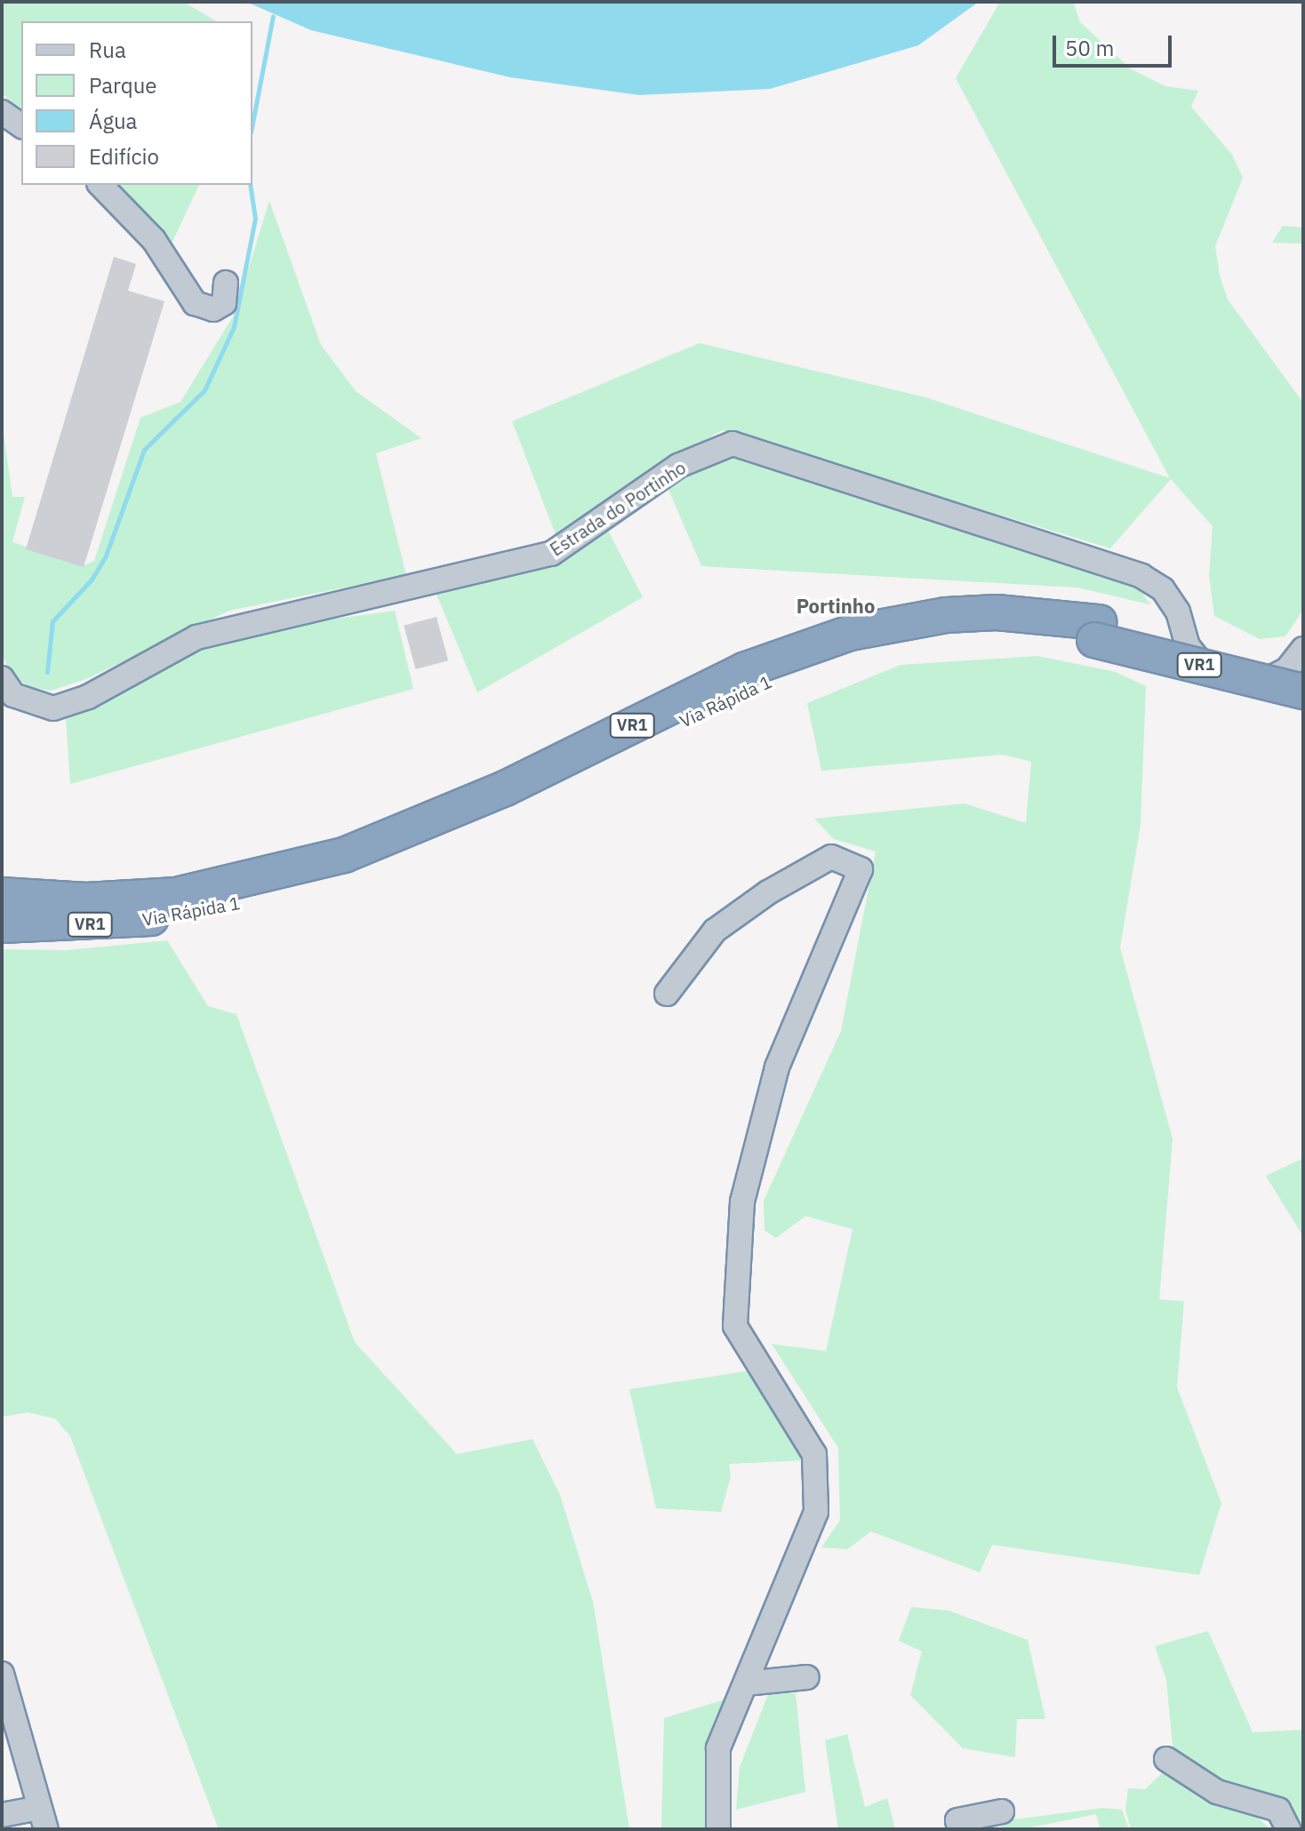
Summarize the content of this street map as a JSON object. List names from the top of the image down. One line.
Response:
{"streets":{"highway":["VR1","Via Rápida 1"],"street":["Estrada do Portinho"]},"districts":["Portinho"],"legend":["Rua","Parque","Água","Edifício"],"scale_bar":"50 m"}
